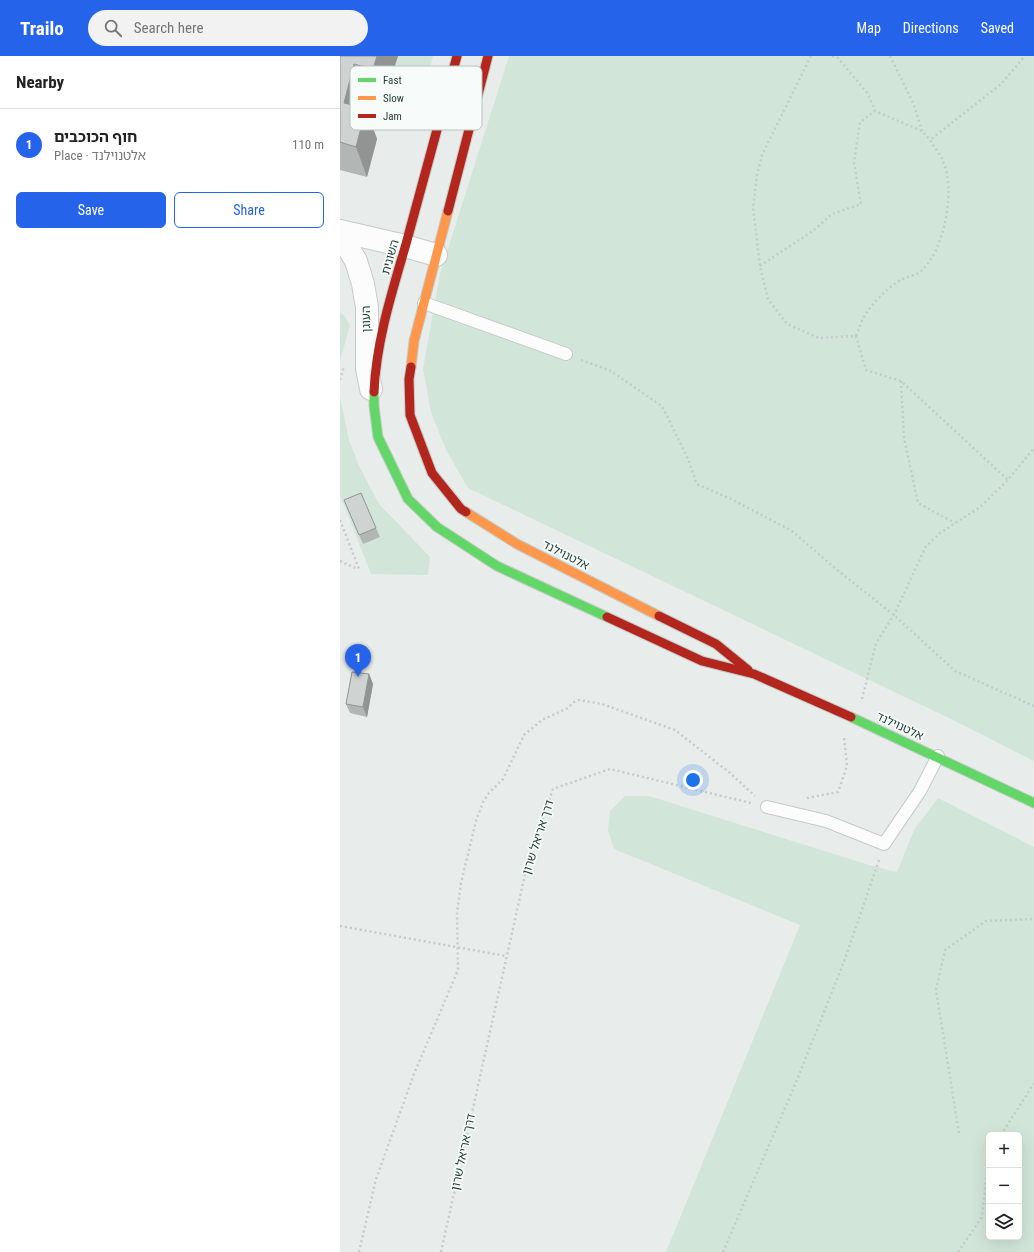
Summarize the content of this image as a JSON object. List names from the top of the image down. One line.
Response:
{"streets":{"street":["השונית","העוגן","אלטנוילנד"],"path":["דרך אריאל שרון"]},"crossings":[["השונית","העוגן"],["השונית","אלטנוילנד"]],"legend":["Fast","Slow","Jam"],"page":{"header":"Trailo","search":"Search here","nav":["Map","Directions","Saved"],"heading":"Nearby","list":[{"mark":"1","name":"חוף הכוכבים","note":"Place · אלטנוילנד","value":"110 m"}],"buttons":["Save","Share"],"pins":"1","map_buttons":["+","−"]}}
